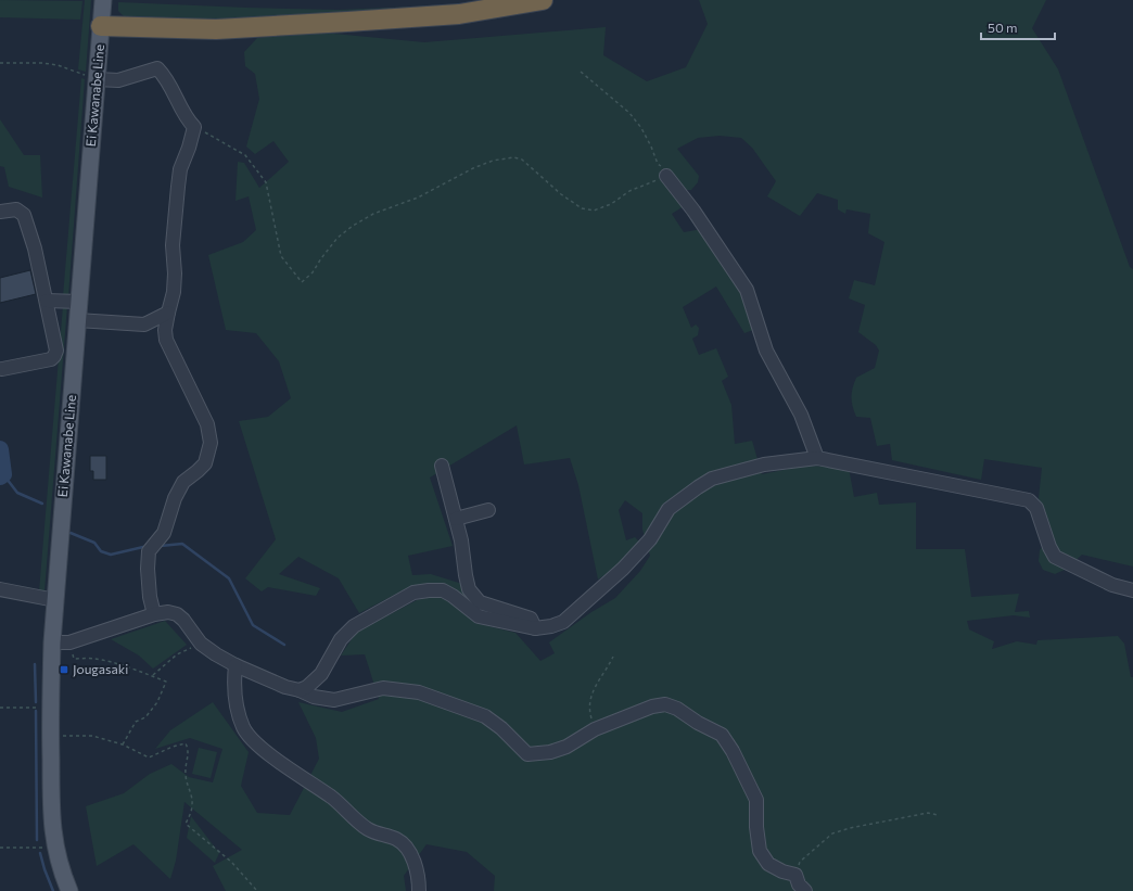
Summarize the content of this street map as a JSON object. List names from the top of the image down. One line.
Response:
{"streets":{"main road":["Ei Kawanabe Line"]},"places":{"transit":["Jougasaki"]},"scale_bar":"50 m"}
